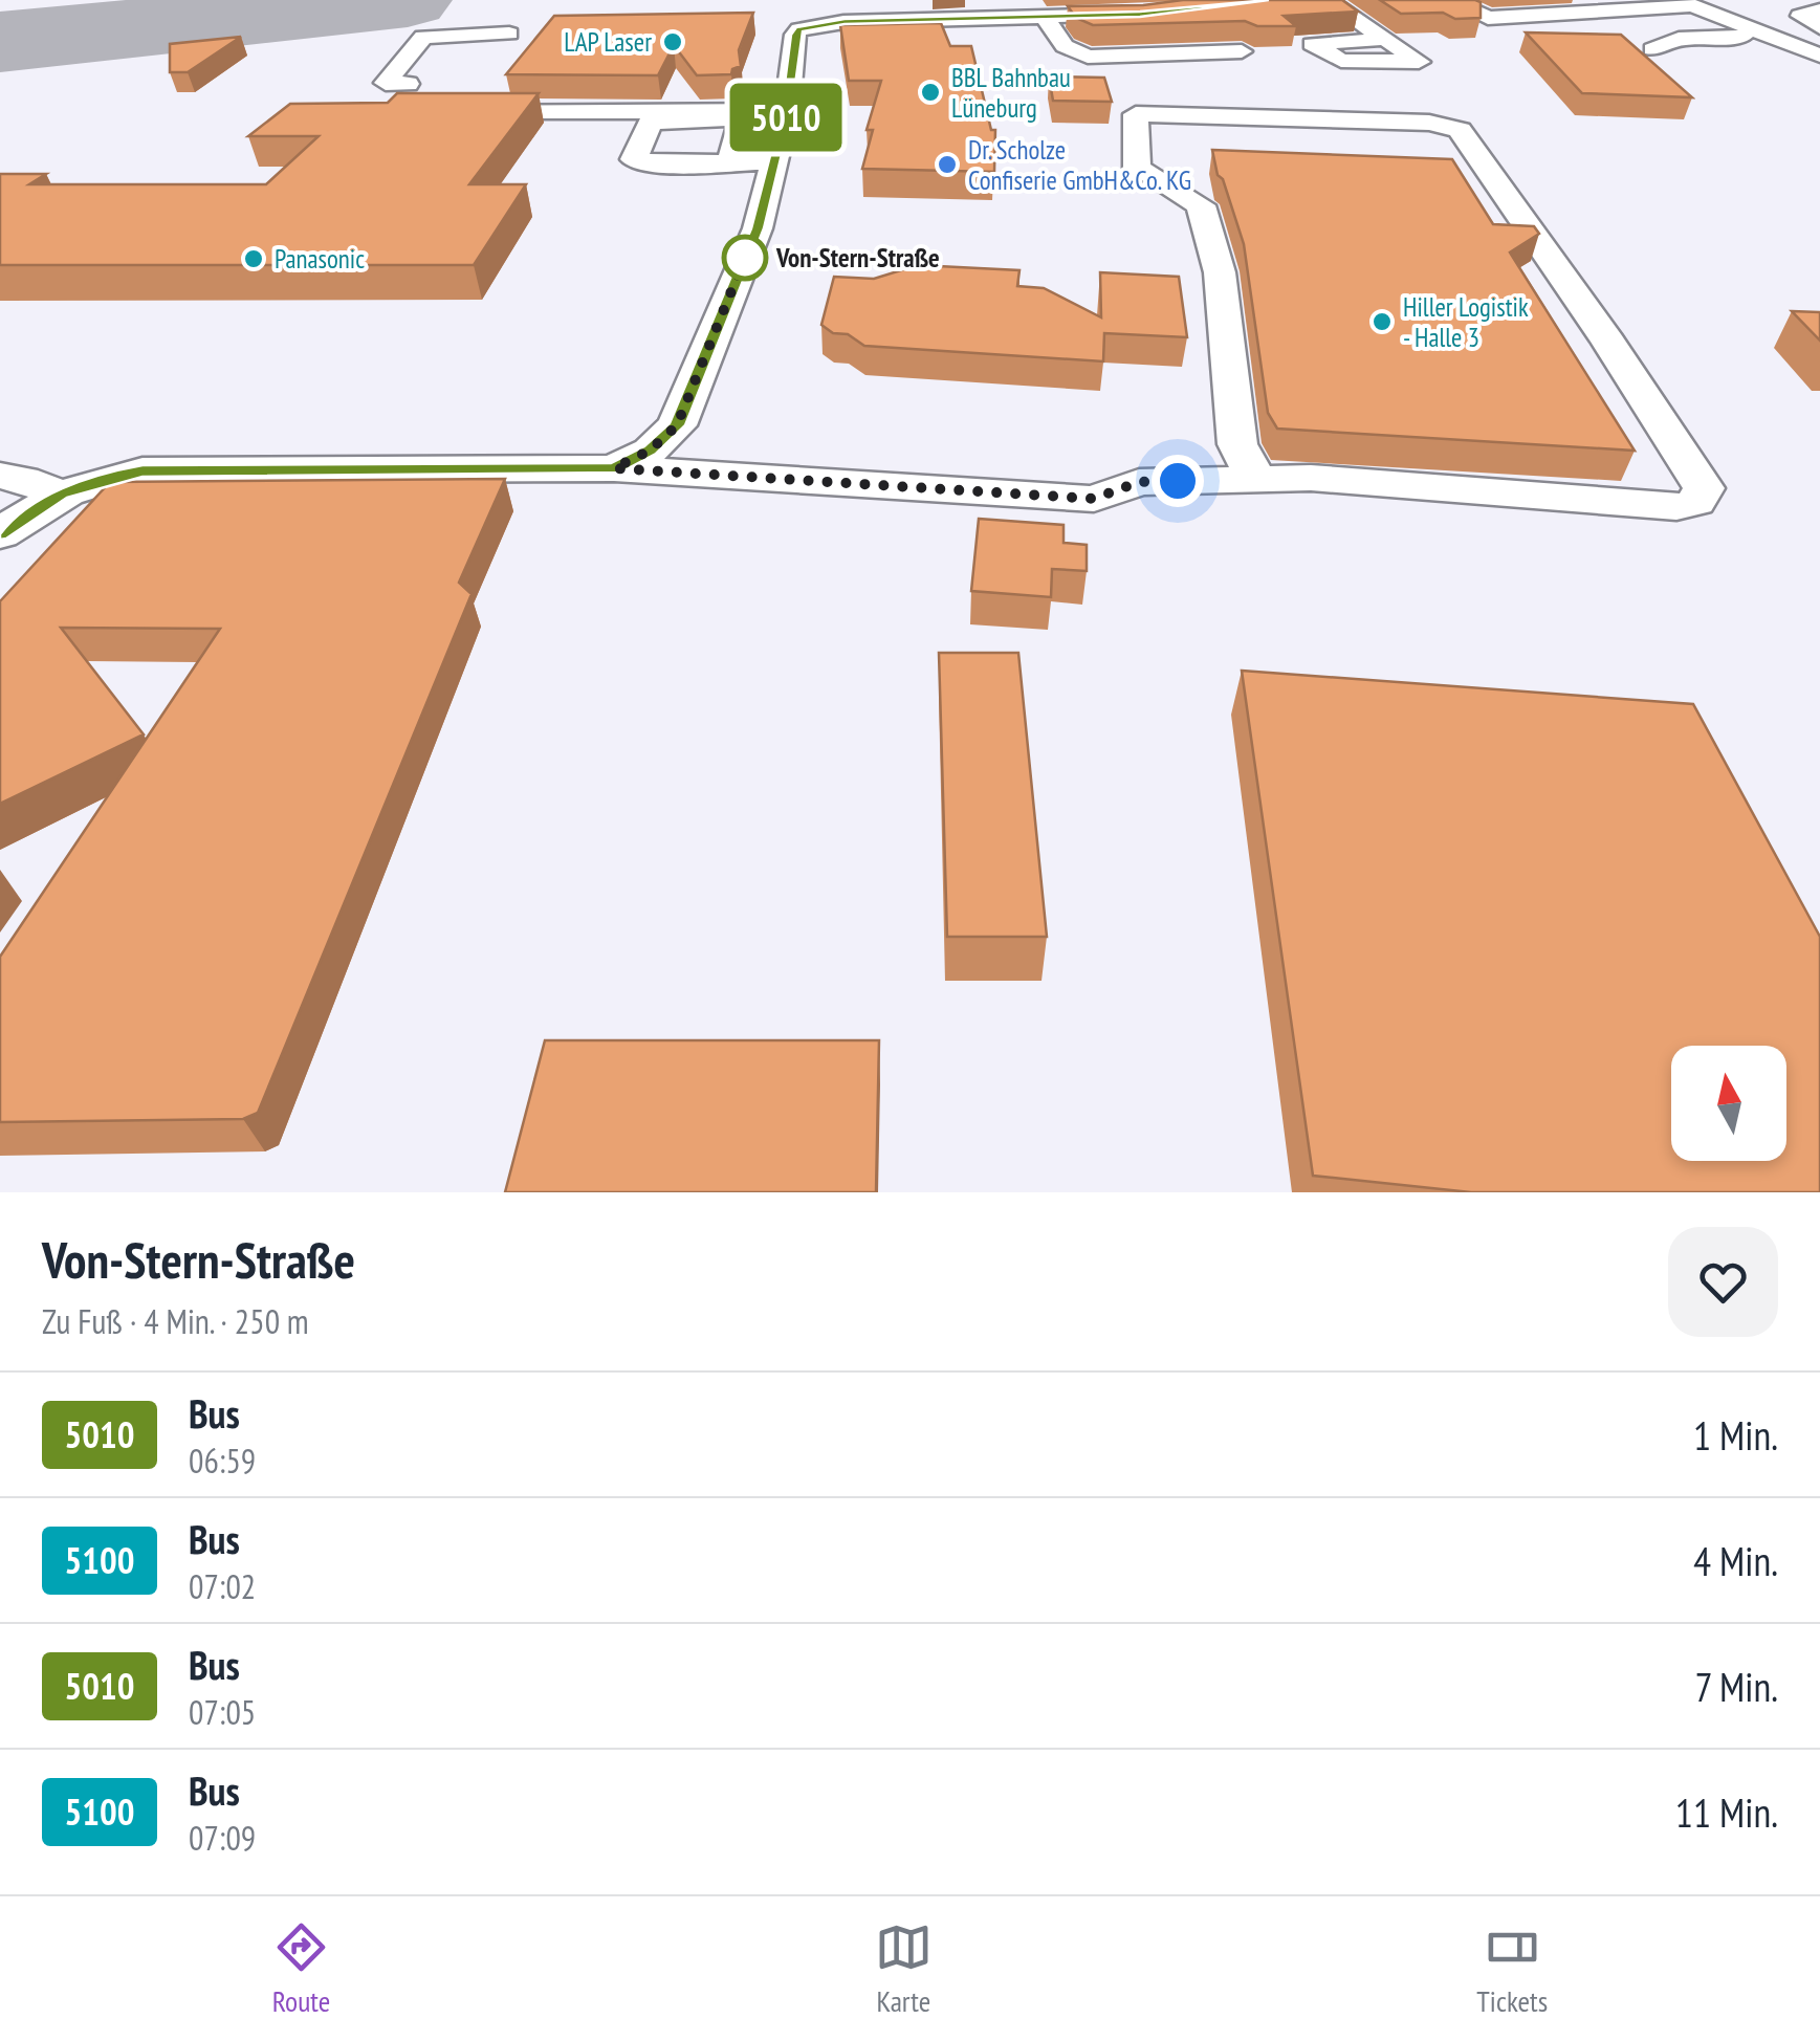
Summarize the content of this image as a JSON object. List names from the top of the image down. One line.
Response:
{"places":["LAP Laser","BBL Bahnbau Lüneburg","Dr. Scholze Confiserie GmbH&Co. KG","Von-Stern-Straße","Panasonic","Hiller Logistik - Halle 3"],"lines":["bus line 5010"],"north":"top","page":{"on_map":"5010","heading":["Von-Stern-Straße","Zu Fuß · 4 Min. · 250 m"],"list":[{"mark":"5010","name":"Bus","note":"06:59","value":"1 Min."},{"mark":"5100","name":"Bus","note":"07:02","value":"4 Min."},{"mark":"5010","name":"Bus","note":"07:05","value":"7 Min."},{"mark":"5100","name":"Bus","note":"07:09","value":"11 Min."}],"tabs":["Route","Karte","Tickets"]}}
